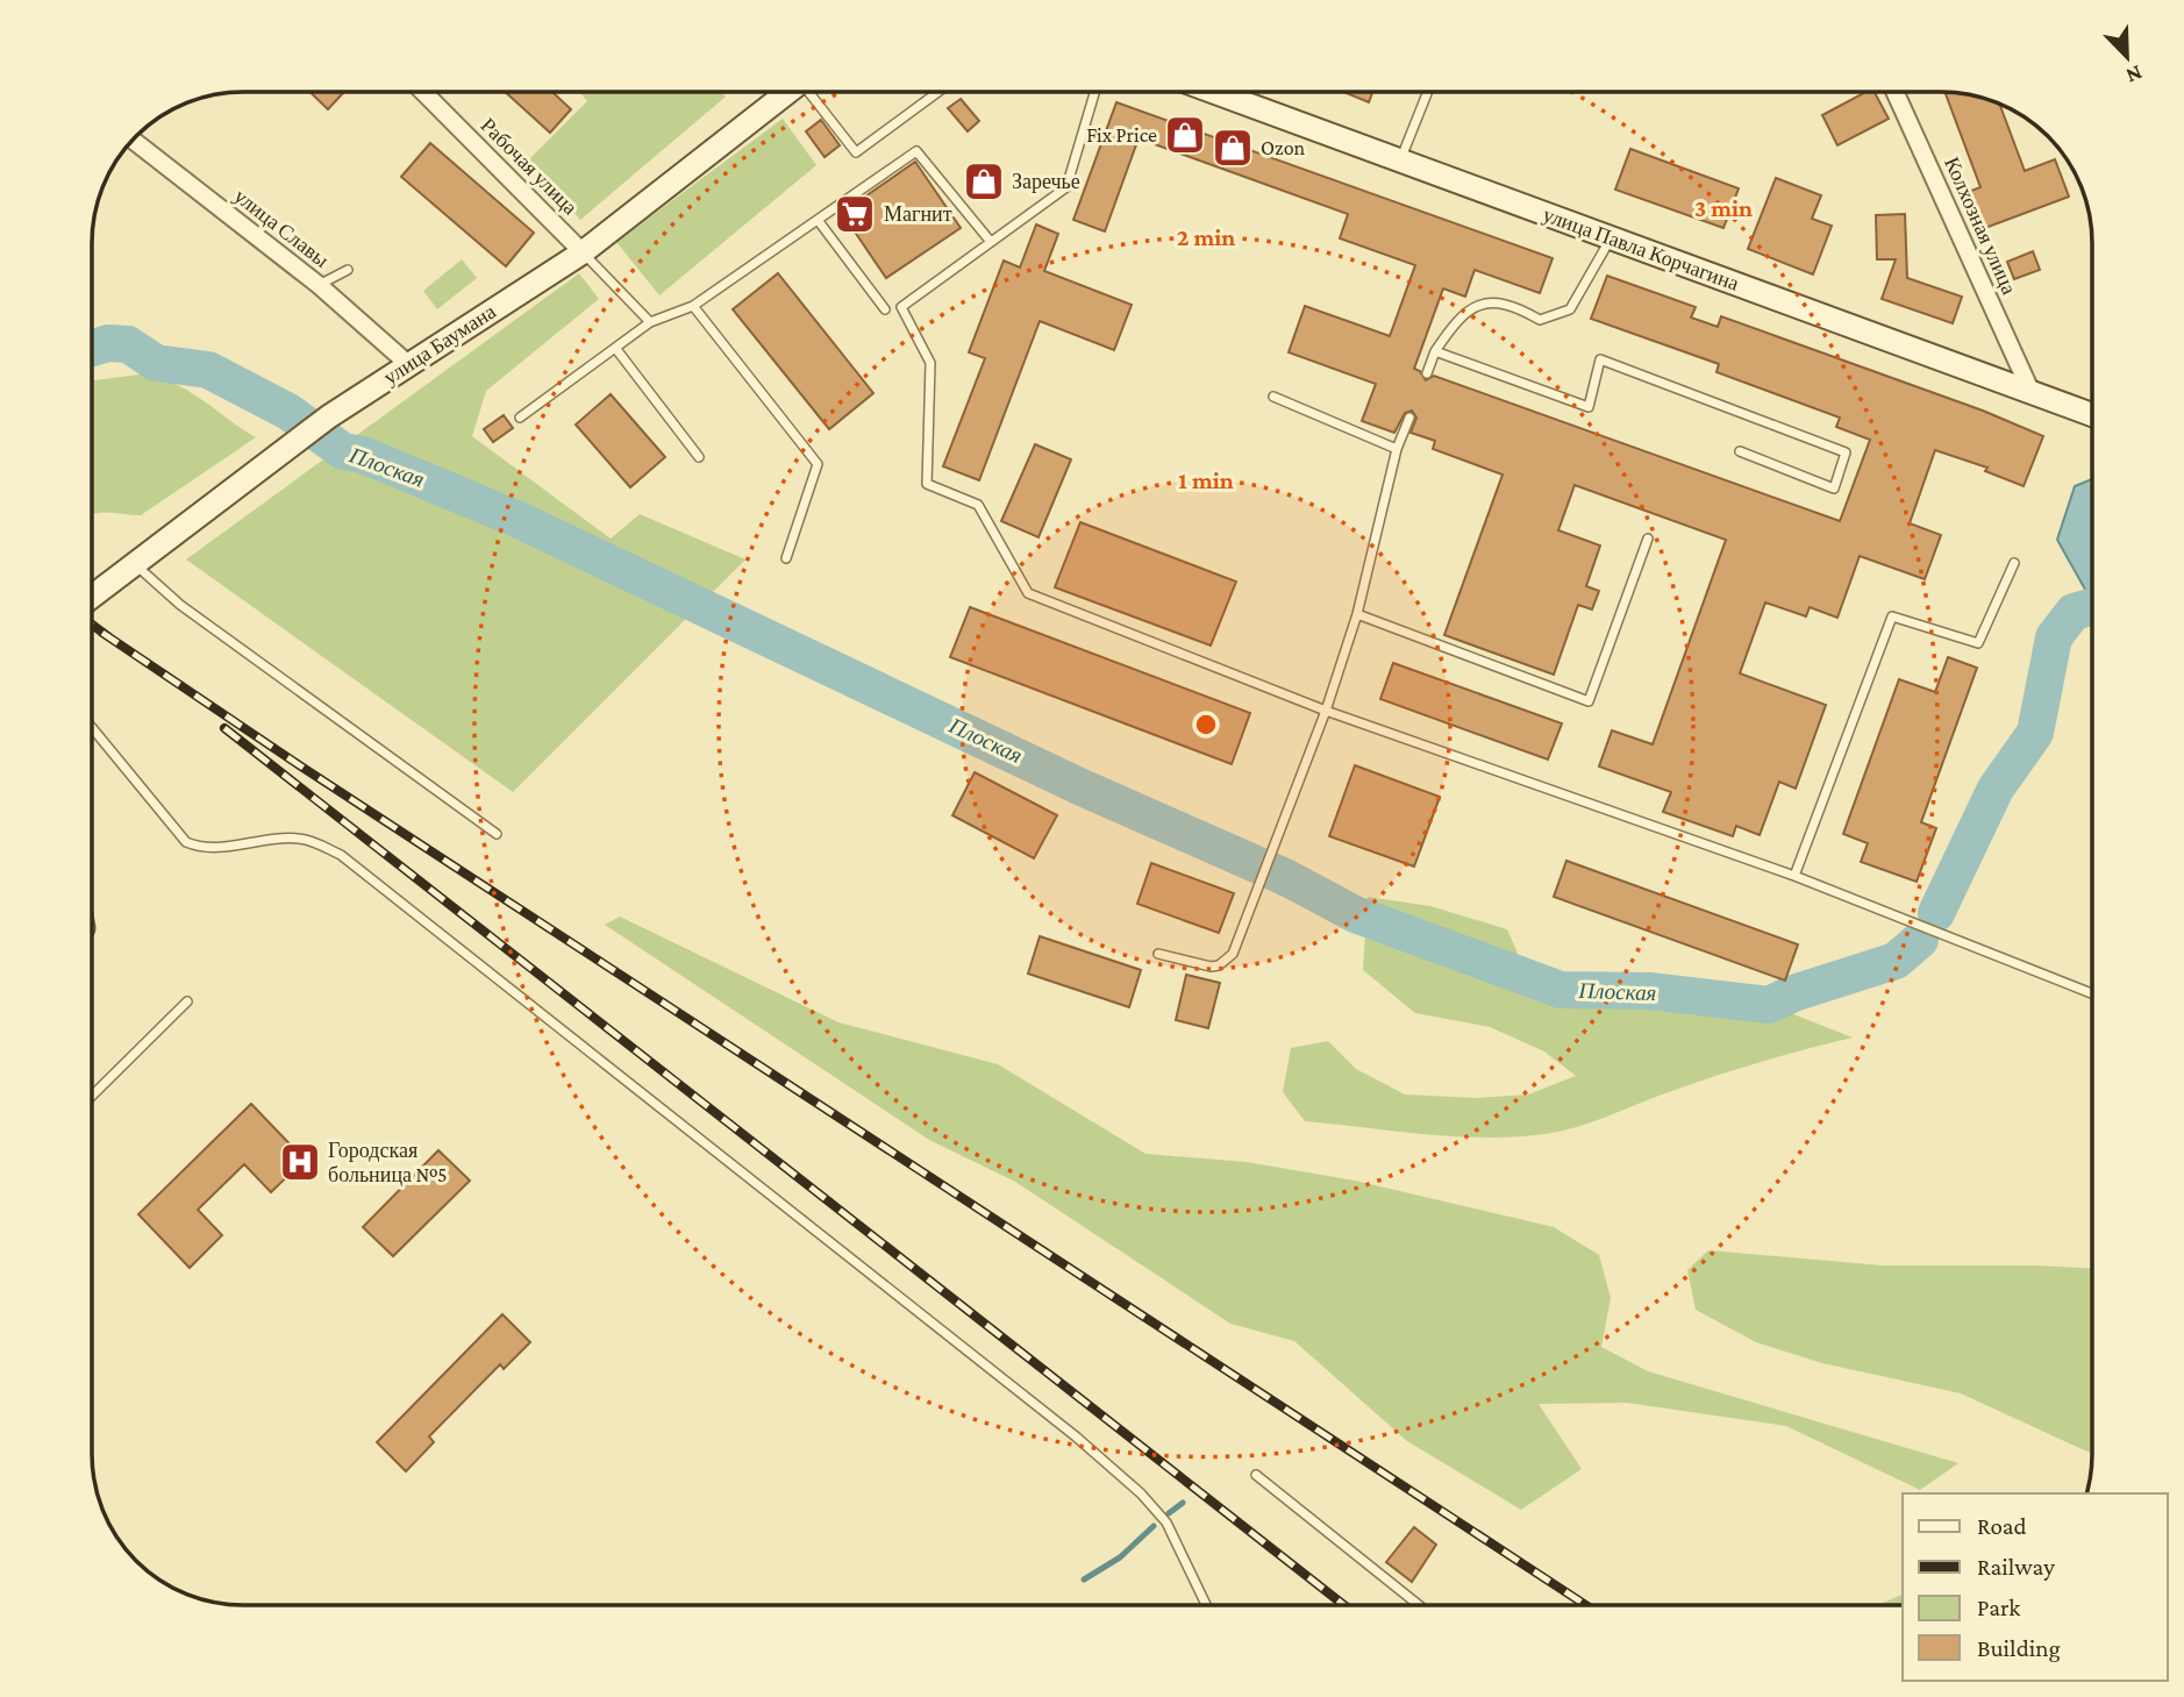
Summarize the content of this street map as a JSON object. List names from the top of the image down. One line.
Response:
{"streets":{"main road":["улица Павла Корчагина","улица Баумана"],"street":["Рабочая улица","Колхозная улица","улица Славы"]},"crossings":[["Рабочая улица","улица Баумана"],["Колхозная улица","улица Павла Корчагина"],["улица Славы","улица Баумана"]],"water":["Плоская"],"places":{"shop":["Fix Price","Ozon","Заречье"],"supermarket":["Магнит"],"hospital":["Городская больница №5"]},"legend":["Road","Railway","Park","Building"],"north":"bottom right","rings":["3 min","2 min","1 min"]}
